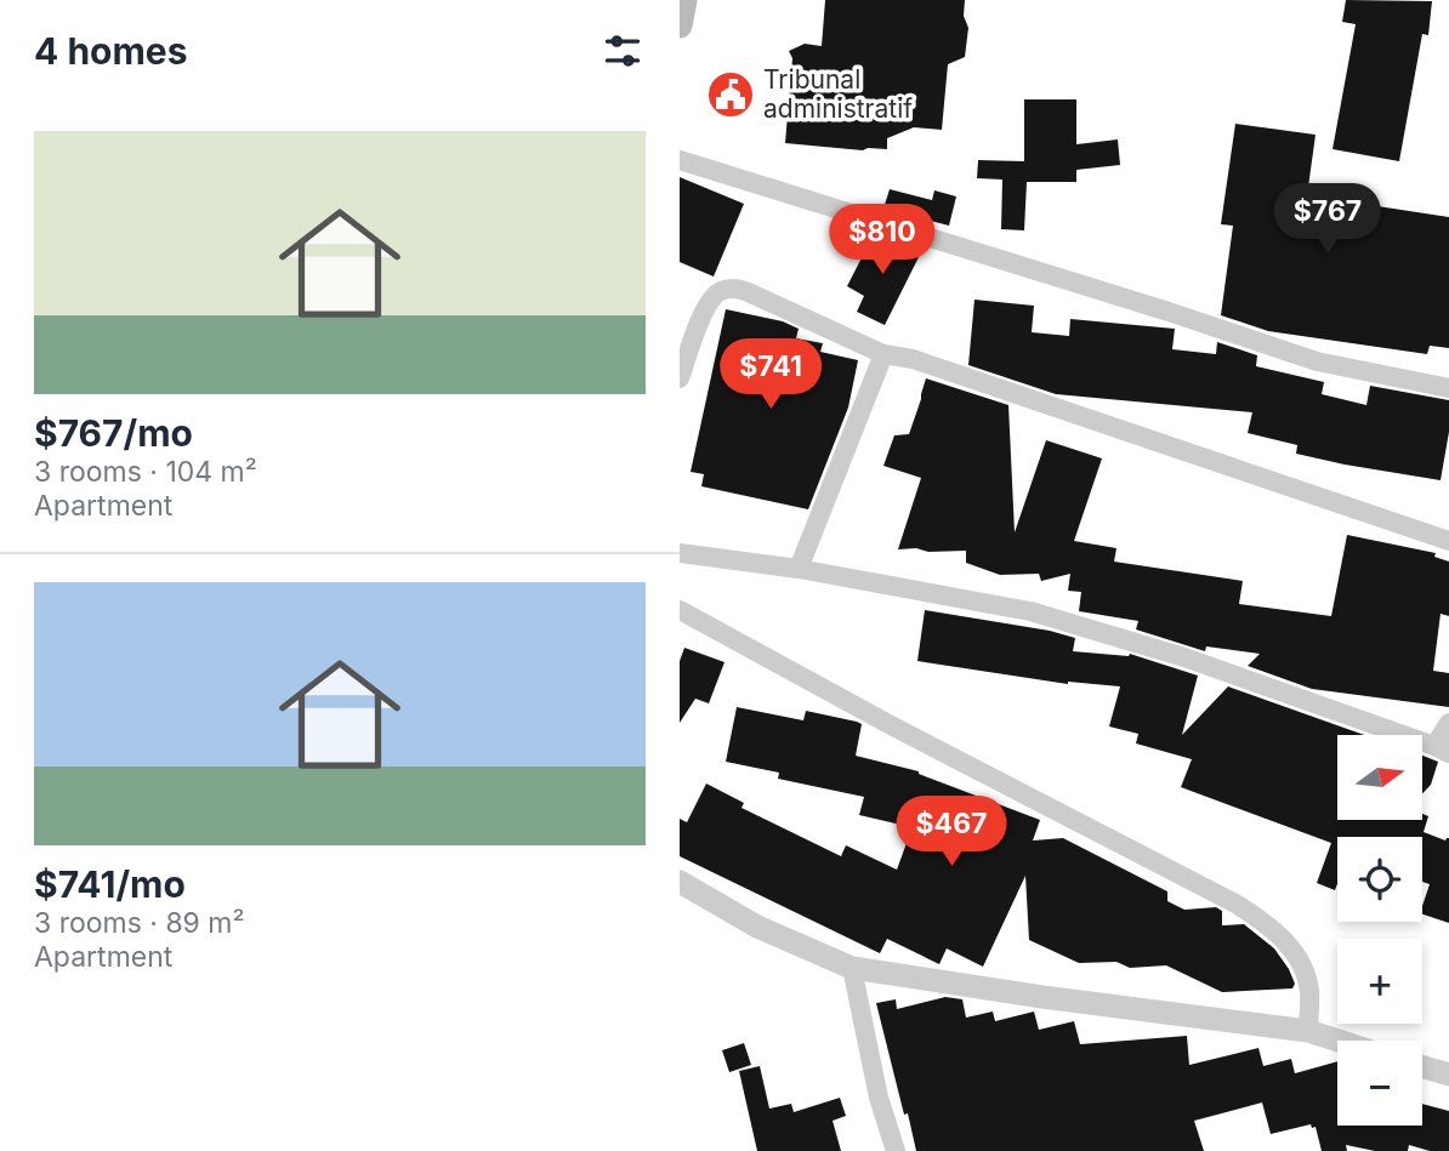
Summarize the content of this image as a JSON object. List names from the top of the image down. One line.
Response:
{"places":{"public building":["Tribunal administratif"]},"north":"right","page":{"heading":"4 homes","list":[{"name":"$767/mo","note":"3 rooms · 104 m² · Apartment"},{"name":"$741/mo","note":"3 rooms · 89 m² · Apartment"}],"price":["$767","$810","$741","$467"],"map_buttons":["+","−"]}}
